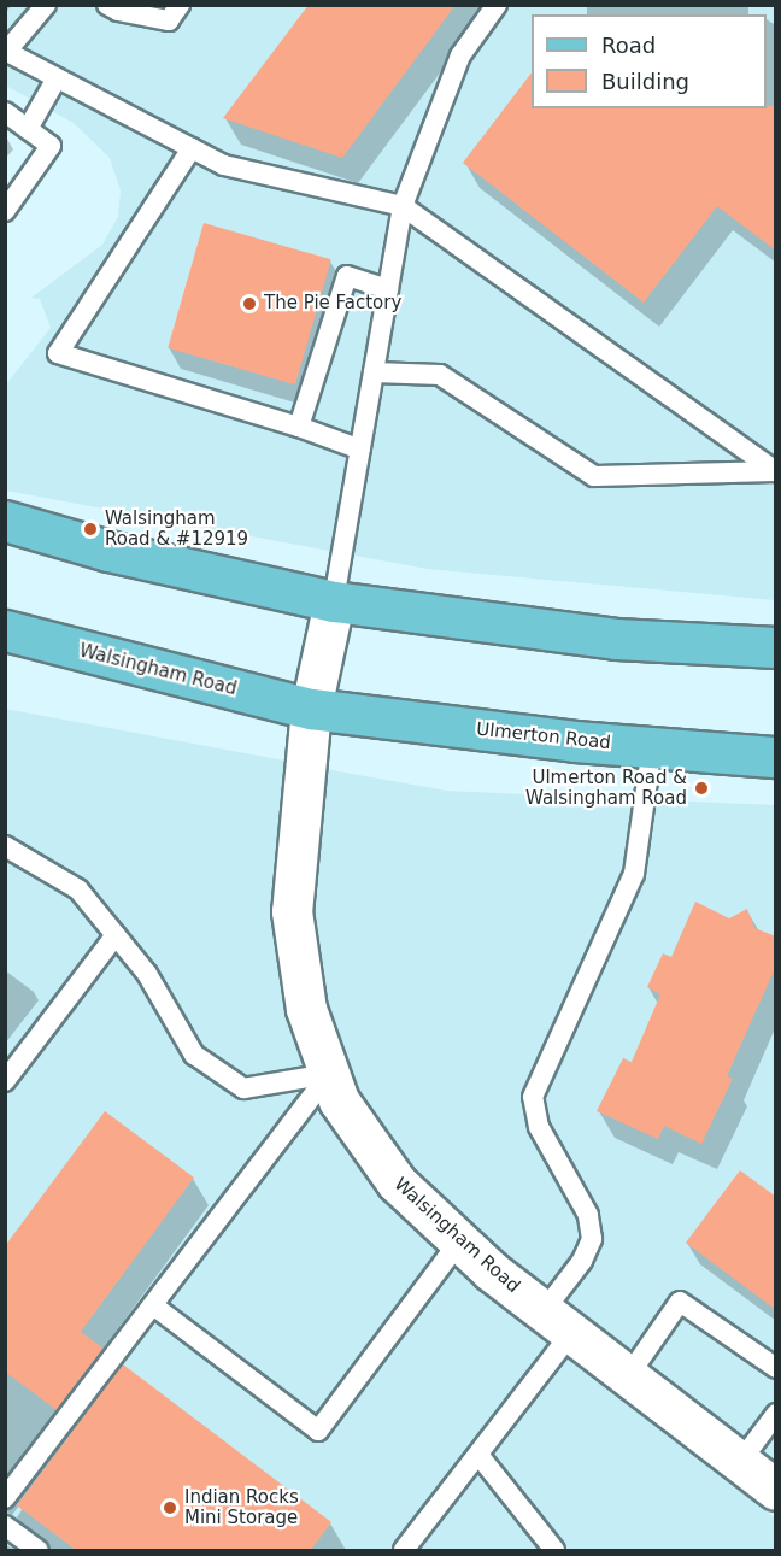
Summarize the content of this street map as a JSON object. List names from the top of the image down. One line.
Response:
{"streets":{"main road":["Walsingham Road","Ulmerton Road"]},"crossings":[["Walsingham Road","Ulmerton Road"]],"places":["The Pie Factory","Walsingham Road & #12919","Ulmerton Road & Walsingham Road","Indian Rocks Mini Storage"],"legend":["Road","Building"]}
